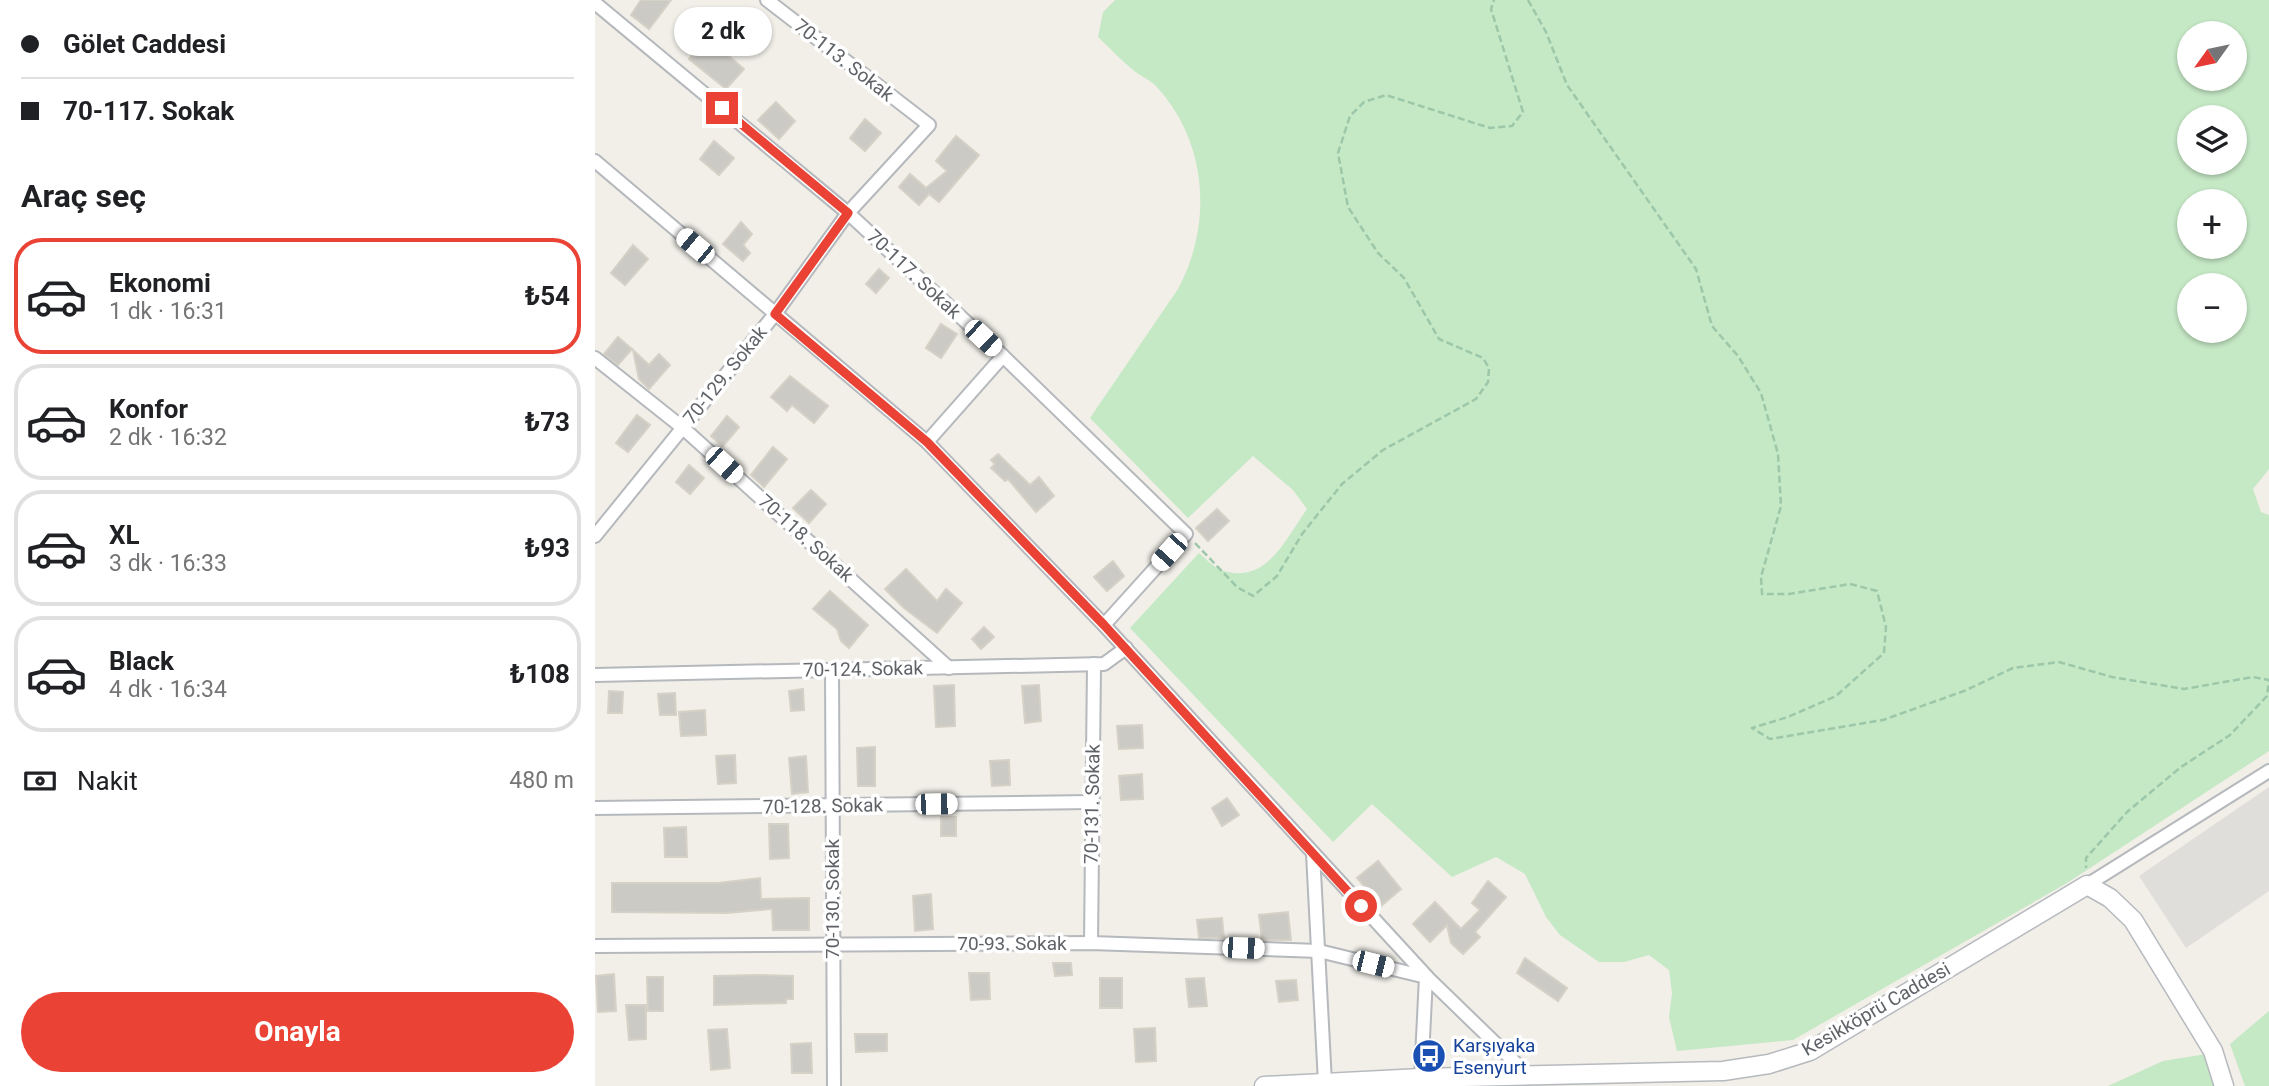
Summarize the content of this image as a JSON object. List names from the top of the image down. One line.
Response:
{"streets":{"street":["70-113. Sokak","70-117. Sokak","70-129. Sokak","70-118. Sokak","70-124. Sokak","70-131. Sokak","70-128. Sokak","70-130. Sokak","70-93. Sokak","Kesikköprü Caddesi"]},"crossings":[["70-113. Sokak","70-129. Sokak"],["70-117. Sokak","70-129. Sokak"],["70-129. Sokak","70-118. Sokak"],["70-118. Sokak","70-124. Sokak"],["70-124. Sokak","70-131. Sokak"],["70-124. Sokak","70-130. Sokak"],["70-131. Sokak","70-128. Sokak"],["70-131. Sokak","70-93. Sokak"],["70-128. Sokak","70-130. Sokak"],["70-130. Sokak","70-93. Sokak"]],"places":{"bus stop":["Karşıyaka Esenyurt"]},"north":"bottom left","page":{"banner":["Gölet Caddesi","70-117. Sokak"],"bubble":"2 dk","map_buttons":["+","−"],"heading":"Araç seç","list":[{"name":"Ekonomi","note":"1 dk · 16:31","value":"₺54"},{"name":"Konfor","note":"2 dk · 16:32","value":"₺73"},{"name":"XL","note":"3 dk · 16:33","value":"₺93"},{"name":"Black","note":"4 dk · 16:34","value":"₺108"}],"pay":["Nakit","480 m"],"buttons":"Onayla"}}
